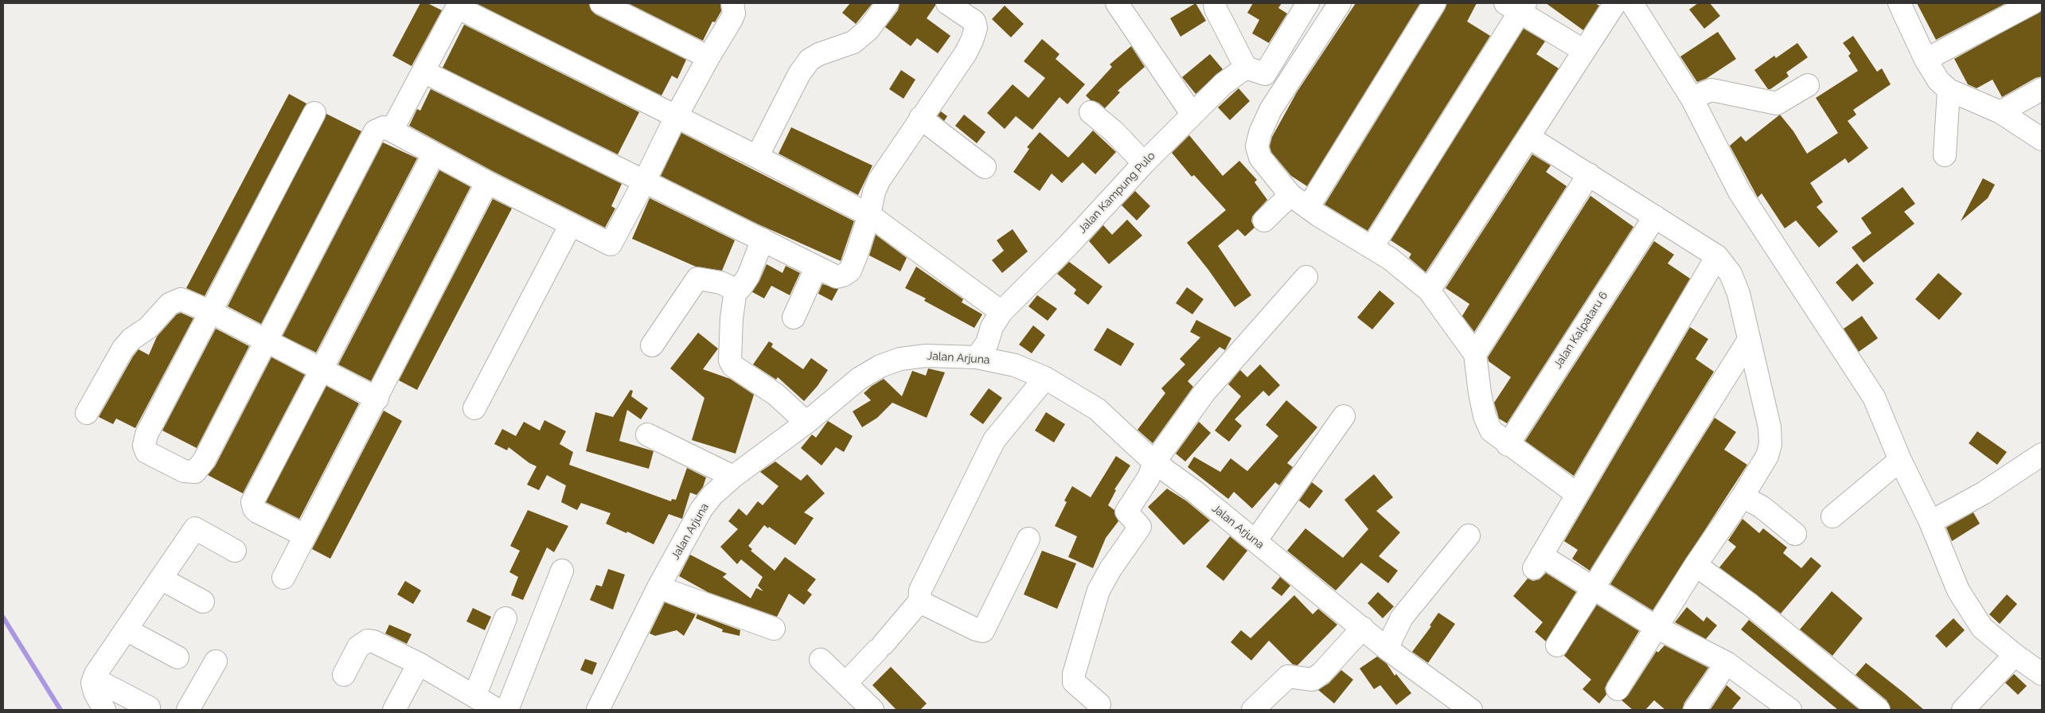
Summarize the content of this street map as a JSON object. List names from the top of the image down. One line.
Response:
{"streets":{"street":["Jalan Kampung Pulo","Jalan Kalpataru 6","Jalan Arjuna"]},"crossings":[["Jalan Kampung Pulo","Jalan Arjuna"]]}
